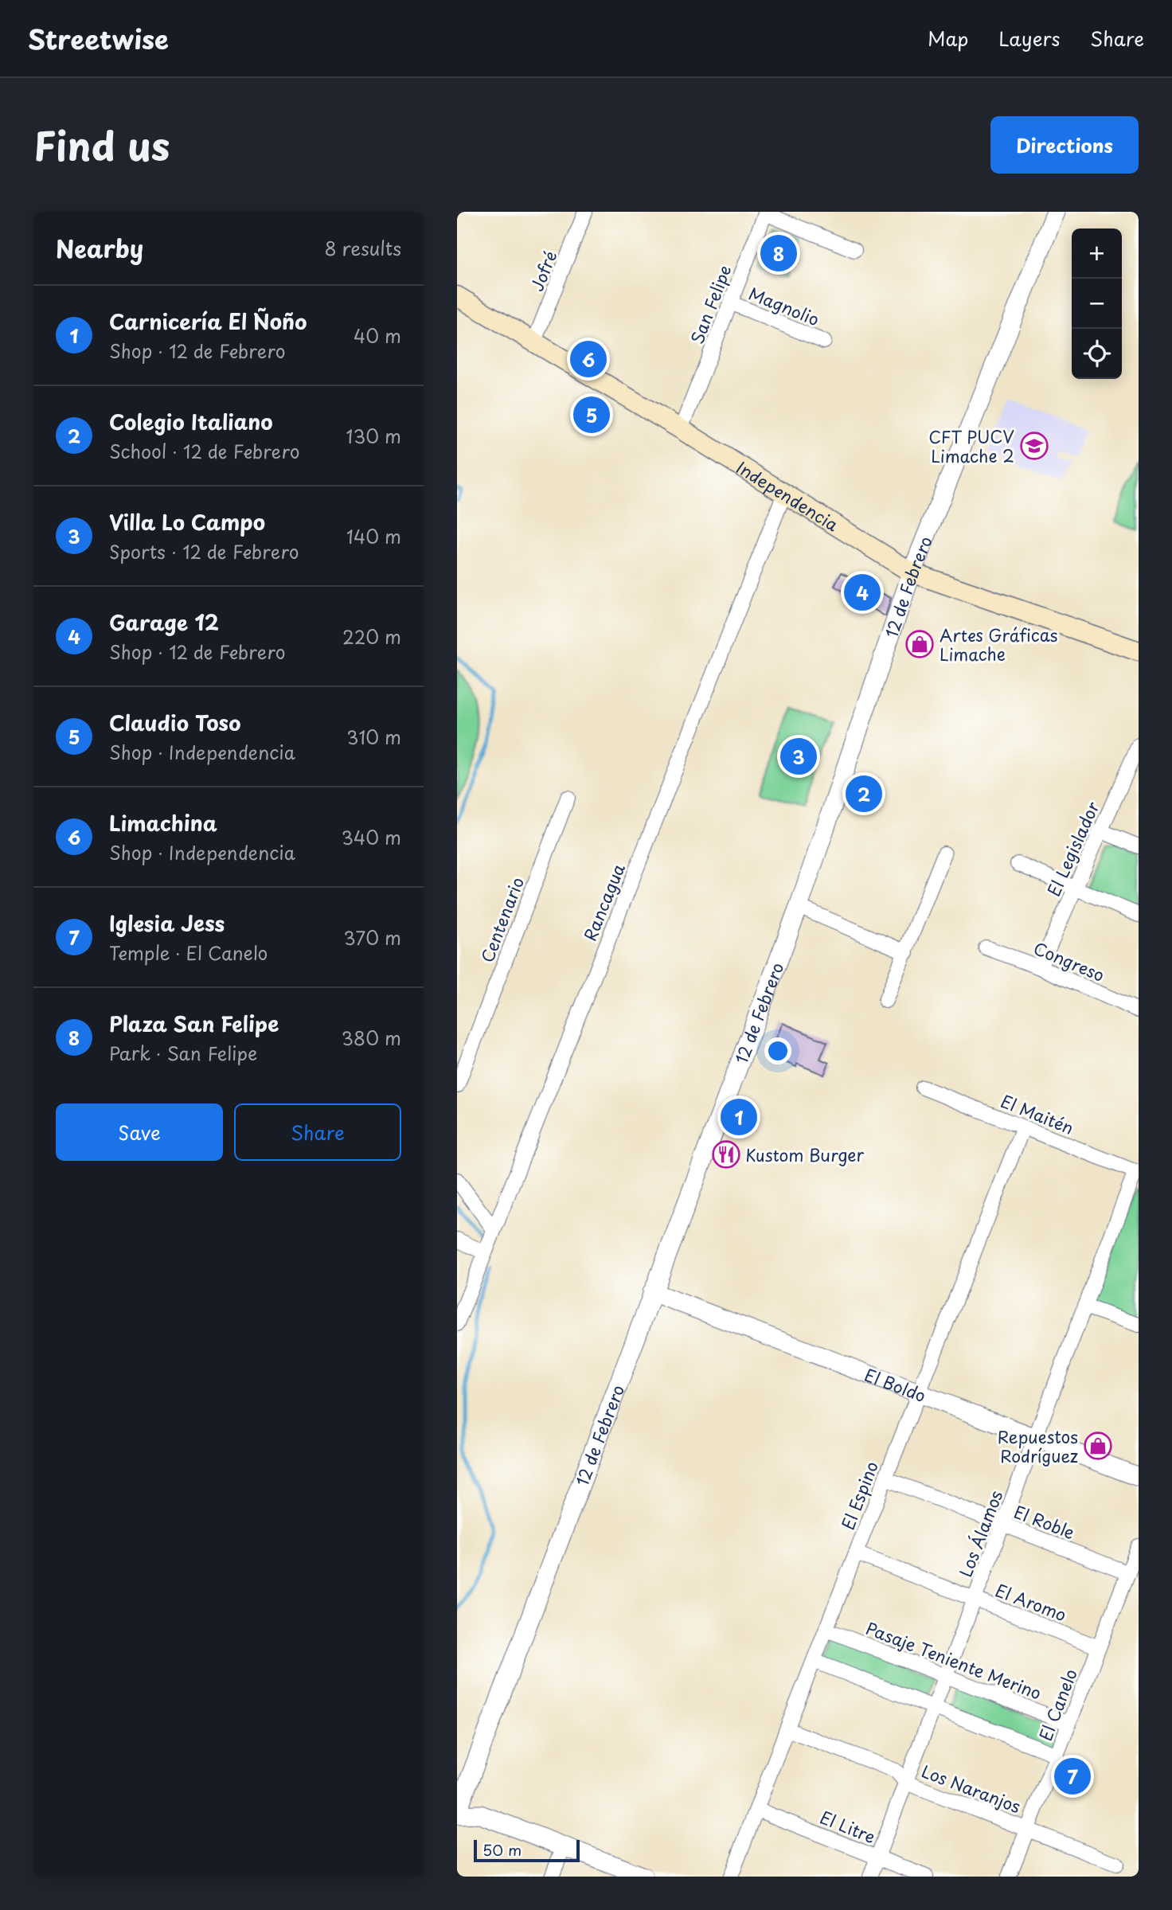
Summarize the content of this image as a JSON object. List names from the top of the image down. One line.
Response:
{"streets":{"main road":["Independencia"],"street":["Jofré","San Felipe","Magnolio","12 de Febrero","El Legislador","Rancagua","Centenario","Congreso","El Maitén","El Boldo","El Espino","El Roble","Los Álamos","El Aromo","Pasaje Teniente Merino","El Canelo","Los Naranjos","El Litre"]},"crossings":[["Jofré","Independencia"],["San Felipe","Magnolio"],["San Felipe","Independencia"],["Independencia","12 de Febrero"],["Independencia","Rancagua"],["12 de Febrero","El Boldo"],["El Legislador","Congreso"],["El Maitén","El Espino"],["El Maitén","Los Álamos"],["El Boldo","El Espino"],["El Boldo","Los Álamos"],["El Espino","El Roble"],["El Espino","El Aromo"],["El Espino","Pasaje Teniente Merino"],["El Espino","Los Naranjos"],["El Espino","El Litre"],["El Roble","Los Álamos"],["El Roble","El Canelo"],["Los Álamos","El Aromo"],["Los Álamos","Pasaje Teniente Merino"],["Los Álamos","Los Naranjos"],["Los Álamos","El Litre"],["El Aromo","El Canelo"],["Pasaje Teniente Merino","El Canelo"],["El Canelo","Los Naranjos"]],"places":{"school or university":["CFT PUCV Limache 2"],"shop":["Artes Gráficas Limache","Repuestos Rodríguez"],"restaurant":["Kustom Burger"]},"scale_bar":"50 m","page":{"header":"Streetwise","nav":["Map","Layers","Share"],"title":"Find us","buttons":["Directions",["Save","Share"]],"heading":["Nearby","8 results"],"map_buttons":["+","−"],"pins":["8","6","5","4","3","2","1","7"],"list":[{"mark":"1","name":"Carnicería El Ñoño","note":"Shop · 12 de Febrero","value":"40 m"},{"mark":"2","name":"Colegio Italiano","note":"School · 12 de Febrero","value":"130 m"},{"mark":"3","name":"Villa Lo Campo","note":"Sports · 12 de Febrero","value":"140 m"},{"mark":"4","name":"Garage 12","note":"Shop · 12 de Febrero","value":"220 m"},{"mark":"5","name":"Claudio Toso","note":"Shop · Independencia","value":"310 m"},{"mark":"6","name":"Limachina","note":"Shop · Independencia","value":"340 m"},{"mark":"7","name":"Iglesia Jess","note":"Temple · El Canelo","value":"370 m"},{"mark":"8","name":"Plaza San Felipe","note":"Park · San Felipe","value":"380 m"}],"scale":"50 m"}}
